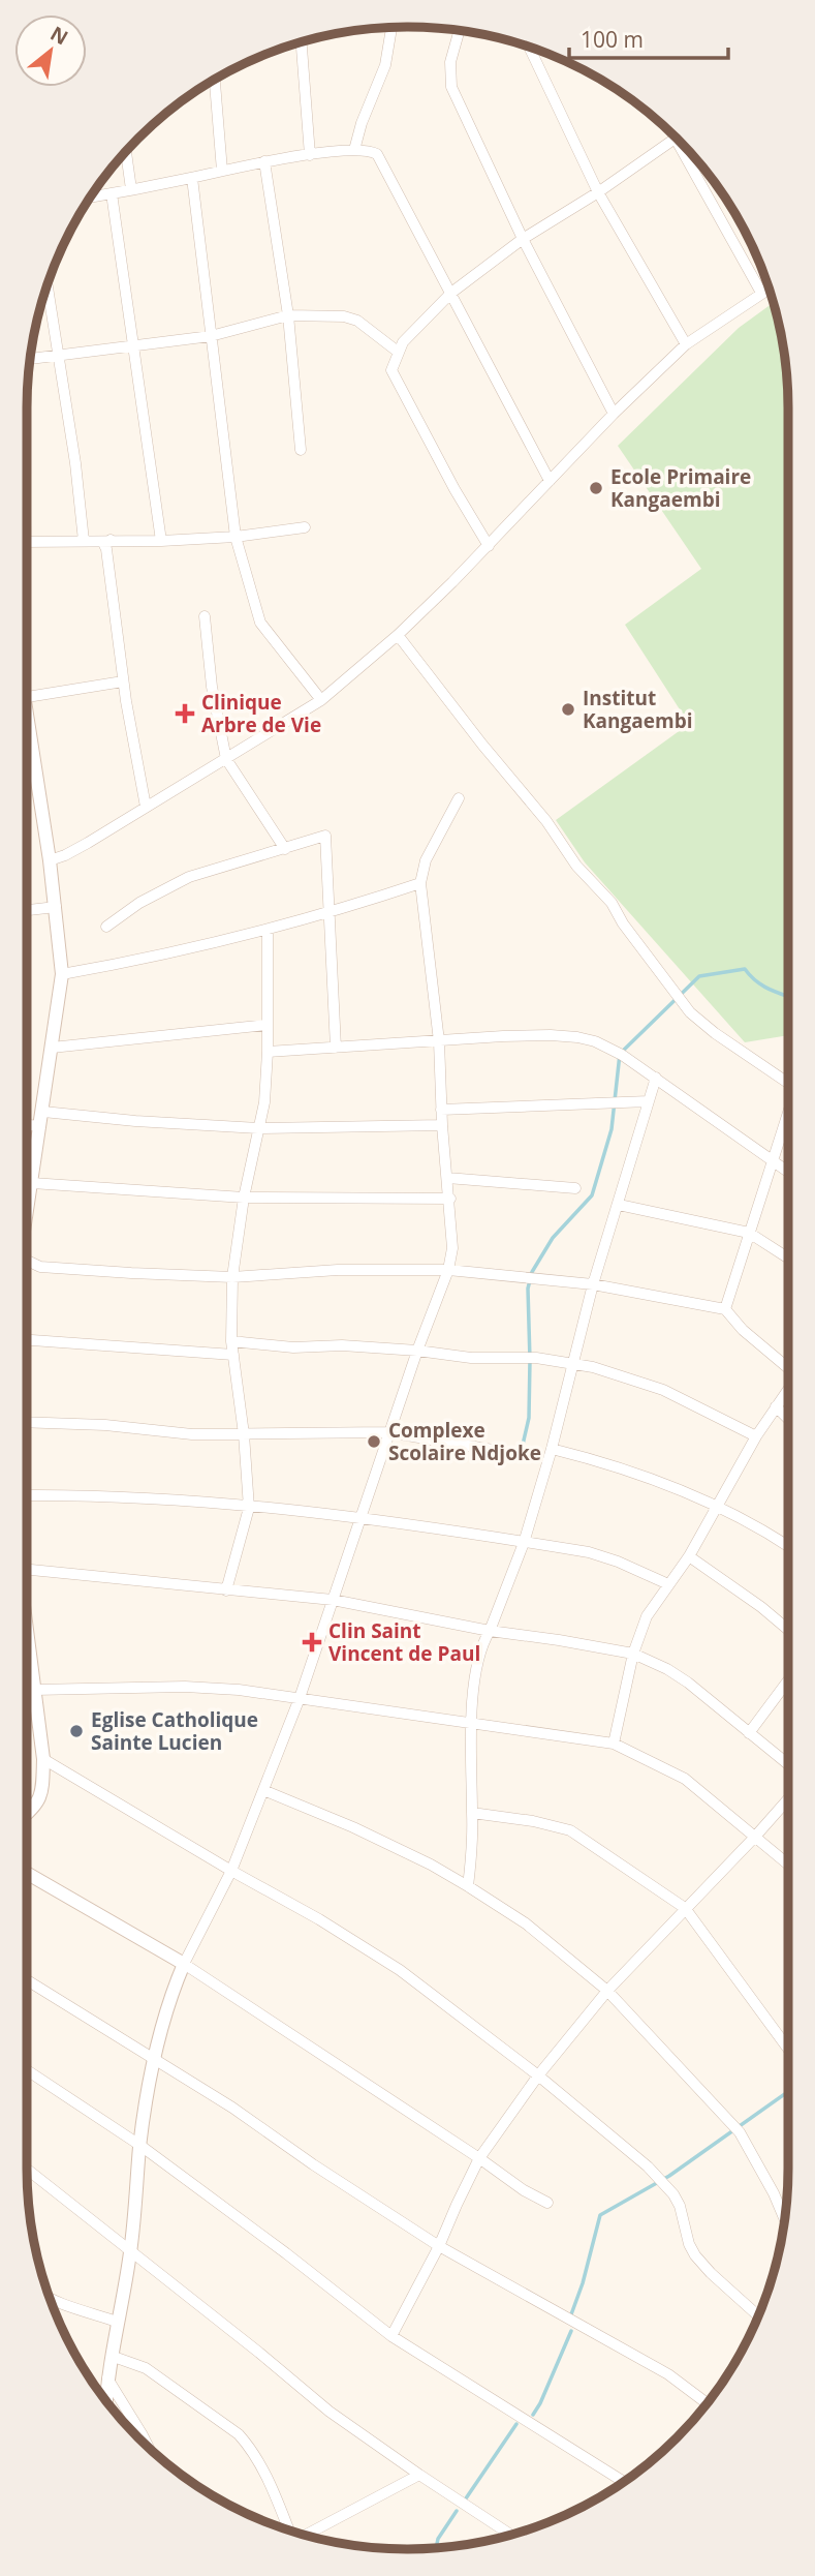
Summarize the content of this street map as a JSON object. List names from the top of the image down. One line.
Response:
{"places":{"other":["Ecole Primaire Kangaembi","Institut Kangaembi","Complexe Scolaire Ndjoke","Eglise Catholique Sainte Lucien"],"health":["Clinique Arbre de Vie","Clin Saint Vincent de Paul"]},"scale_bar":"100 m","north":"top right"}
